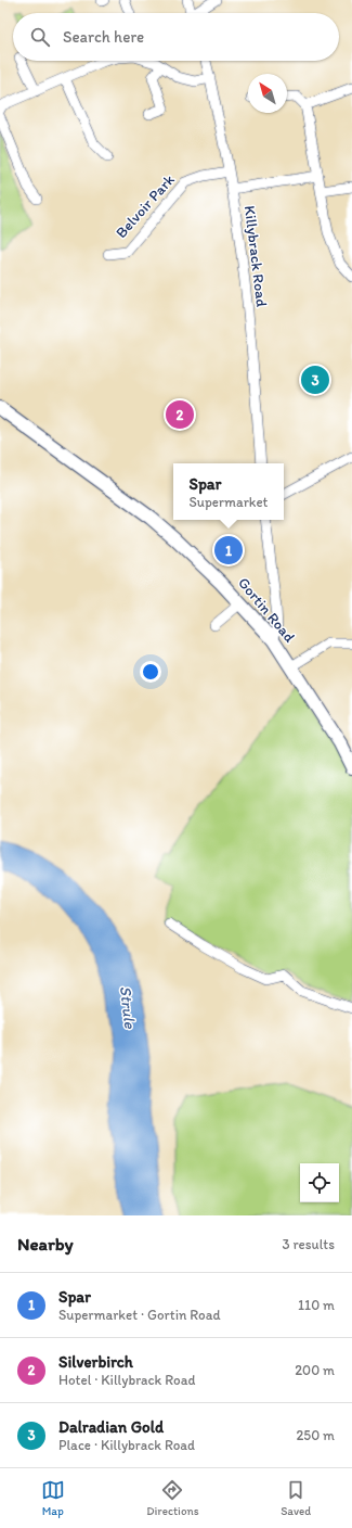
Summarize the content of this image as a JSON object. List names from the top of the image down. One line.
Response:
{"streets":{"main road":["Gortin Road"],"street":["Belvoir Park","Killybrack Road"]},"crossings":[["Belvoir Park","Killybrack Road"]],"water":["Strule"],"north":"top left","page":{"search":"Search here","pins":["3","2","1"],"popup":["Spar","Supermarket"],"heading":["Nearby","3 results"],"list":[{"mark":"1","name":"Spar","note":"Supermarket · Gortin Road","value":"110 m"},{"mark":"2","name":"Silverbirch","note":"Hotel · Killybrack Road","value":"200 m"},{"mark":"3","name":"Dalradian Gold","note":"Place · Killybrack Road","value":"250 m"}],"nav":["Map","Directions","Saved"]}}
